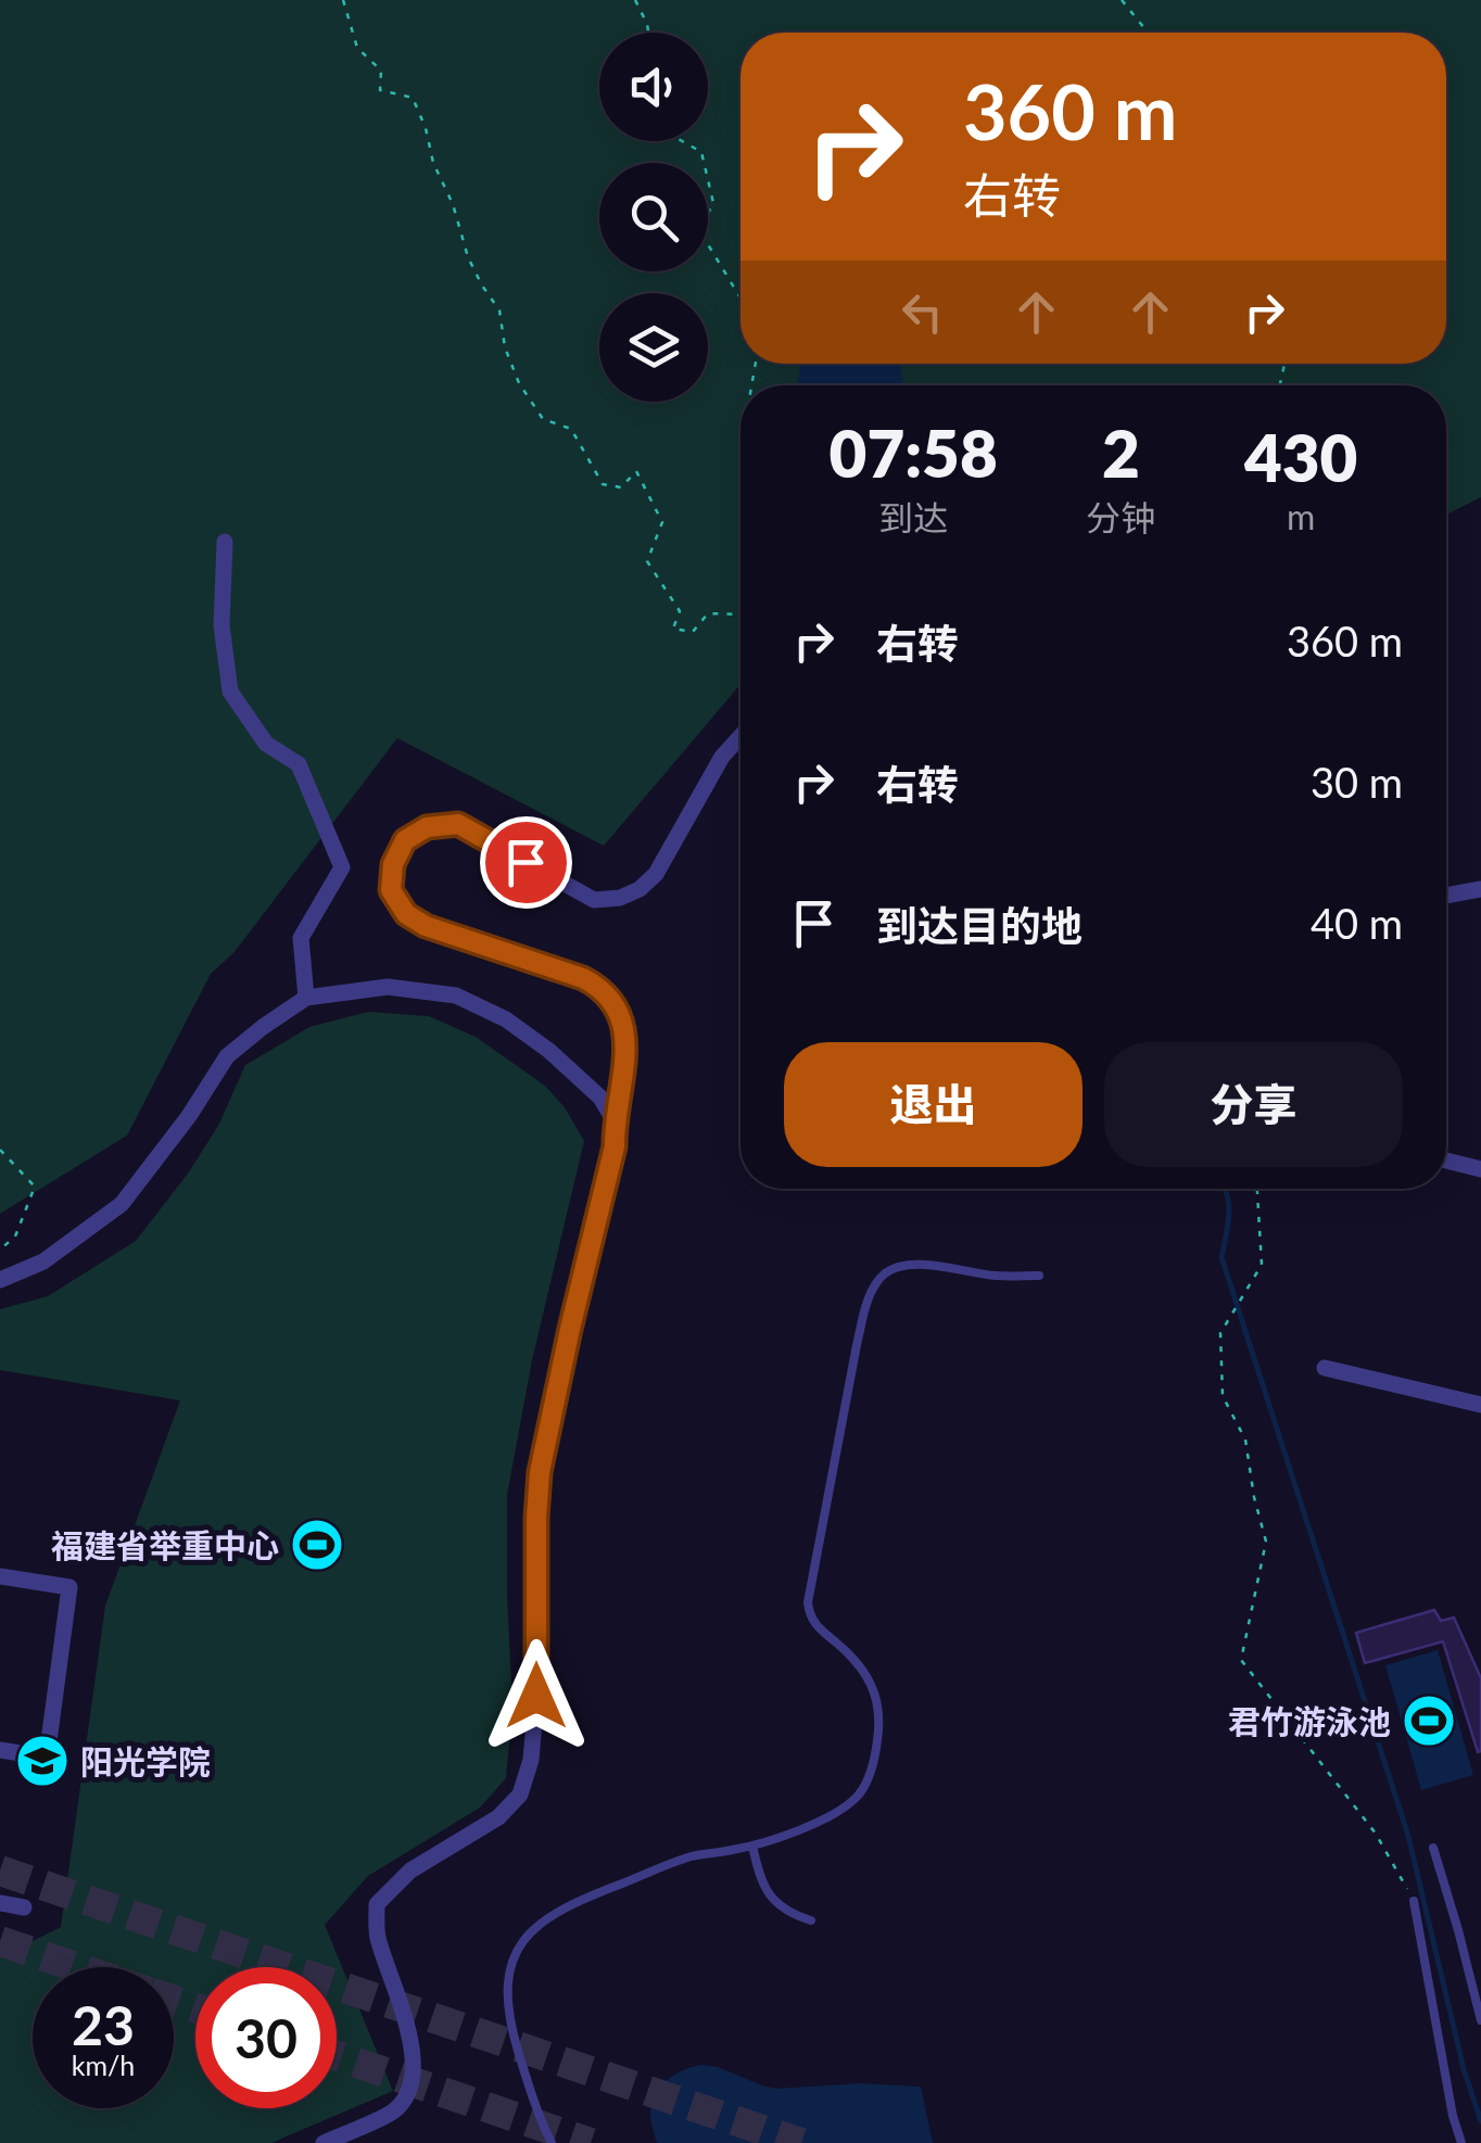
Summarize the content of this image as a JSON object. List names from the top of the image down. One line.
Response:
{"places":{"sports":["福建省举重中心","君竹游泳池"],"school or university":["阳光学院"]},"page":{"turn":["360 m","右转"],"eta":["07:58","到达","2","分钟","430","m"],"list":[{"name":"右转","value":"360 m"},{"name":"右转","value":"30 m"},{"name":"到达目的地","value":"40 m"}],"buttons":["退出","分享"],"speed":"23 km/h","limit":"30"}}
